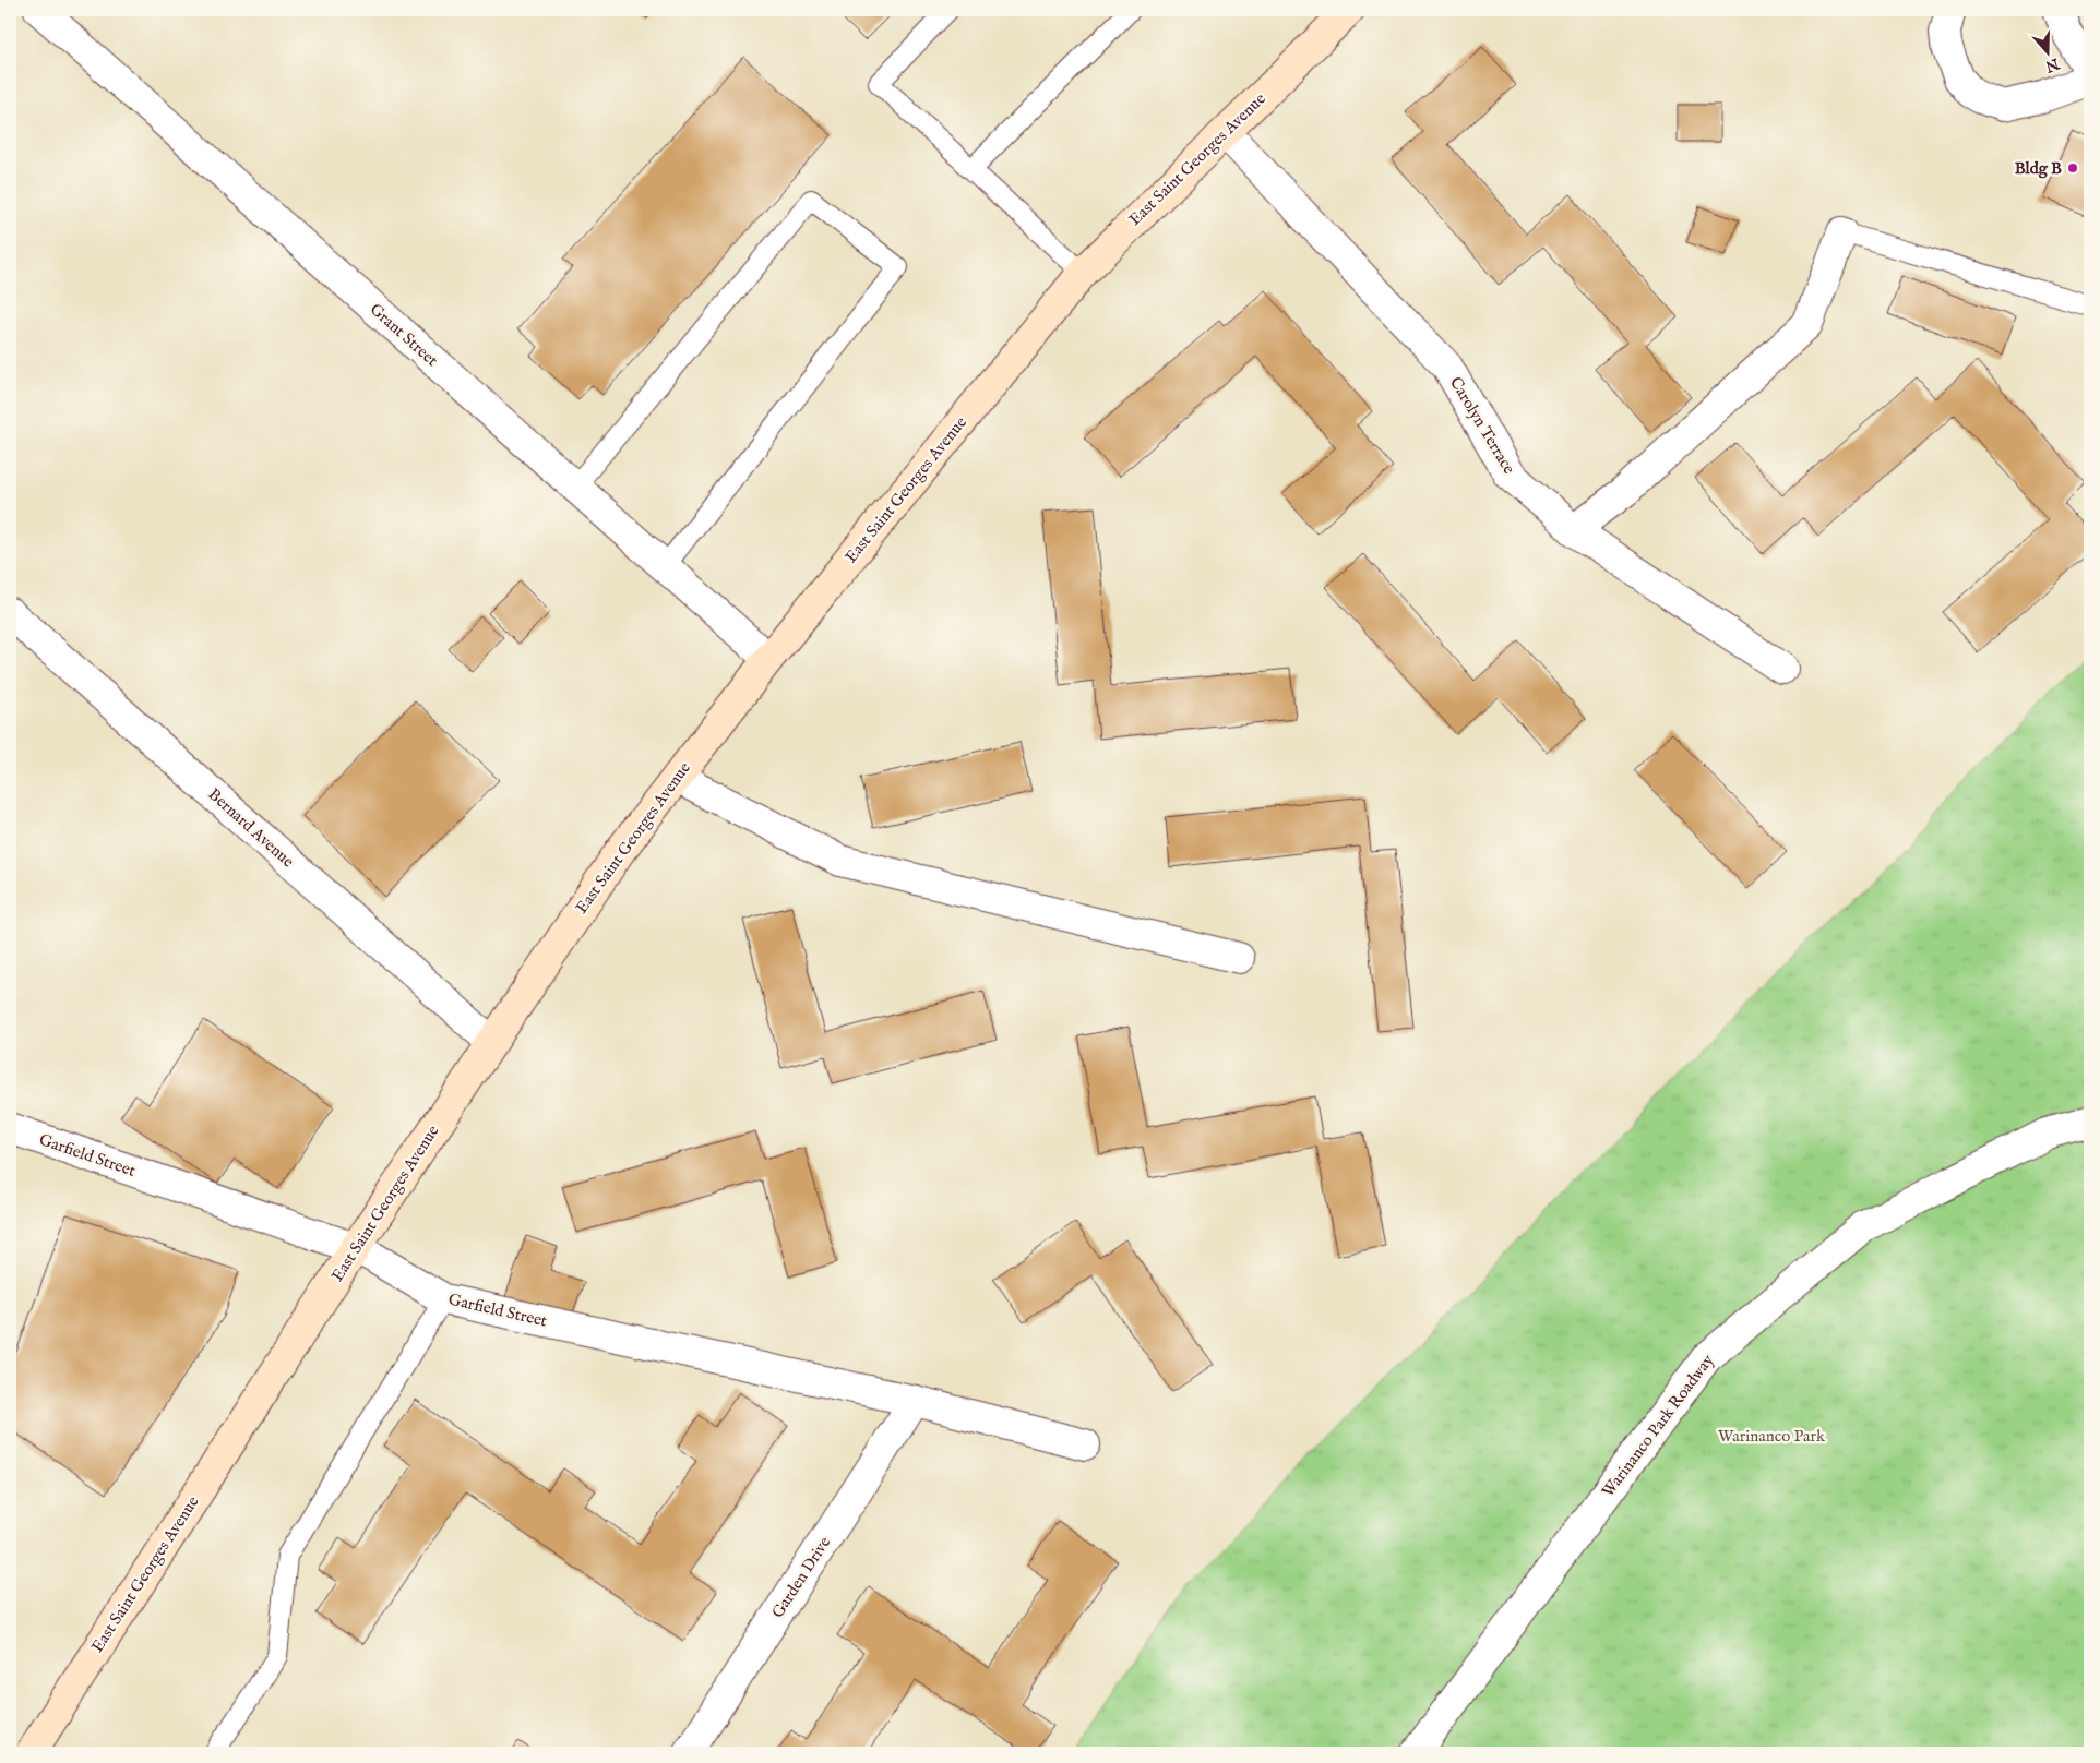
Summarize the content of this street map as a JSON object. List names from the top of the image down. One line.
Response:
{"streets":{"main road":["East Saint Georges Avenue"],"street":["Grant Street","Carolyn Terrace","Bernard Avenue","Garfield Street","Warinanco Park Roadway","Garden Drive"]},"crossings":[["East Saint Georges Avenue","Grant Street"],["East Saint Georges Avenue","Carolyn Terrace"],["East Saint Georges Avenue","Bernard Avenue"],["East Saint Georges Avenue","Garfield Street"],["Garfield Street","Garden Drive"]],"parks":["Warinanco Park"],"places":["Bldg B"],"north":"bottom"}
